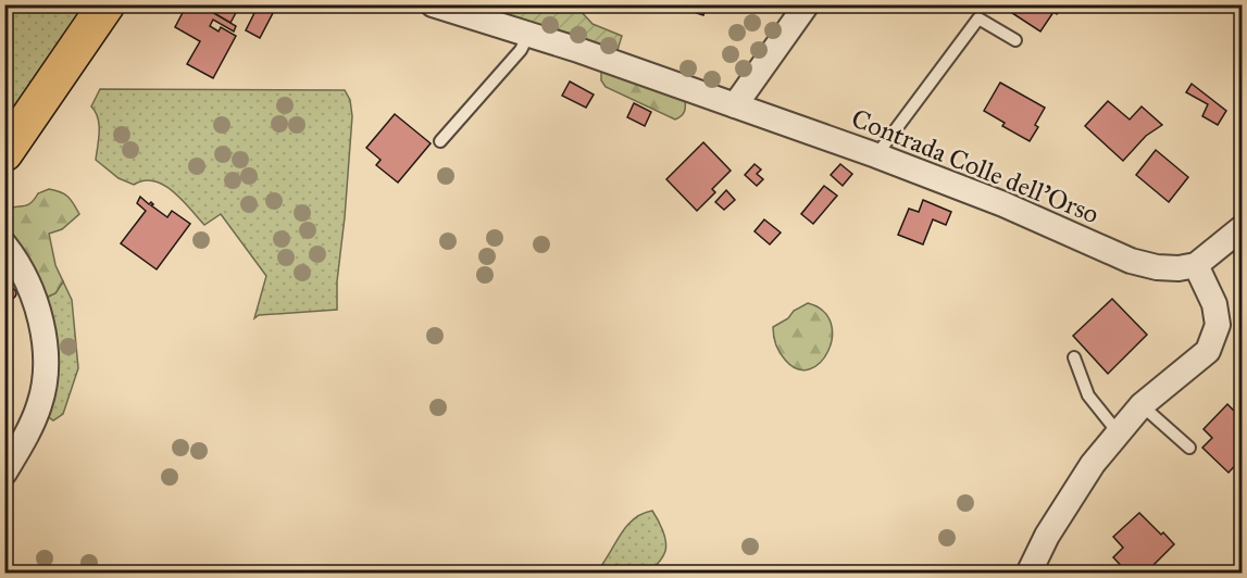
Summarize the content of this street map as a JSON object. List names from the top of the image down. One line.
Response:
{"streets":{"street":["Contrada Colle dell'Orso"]}}
